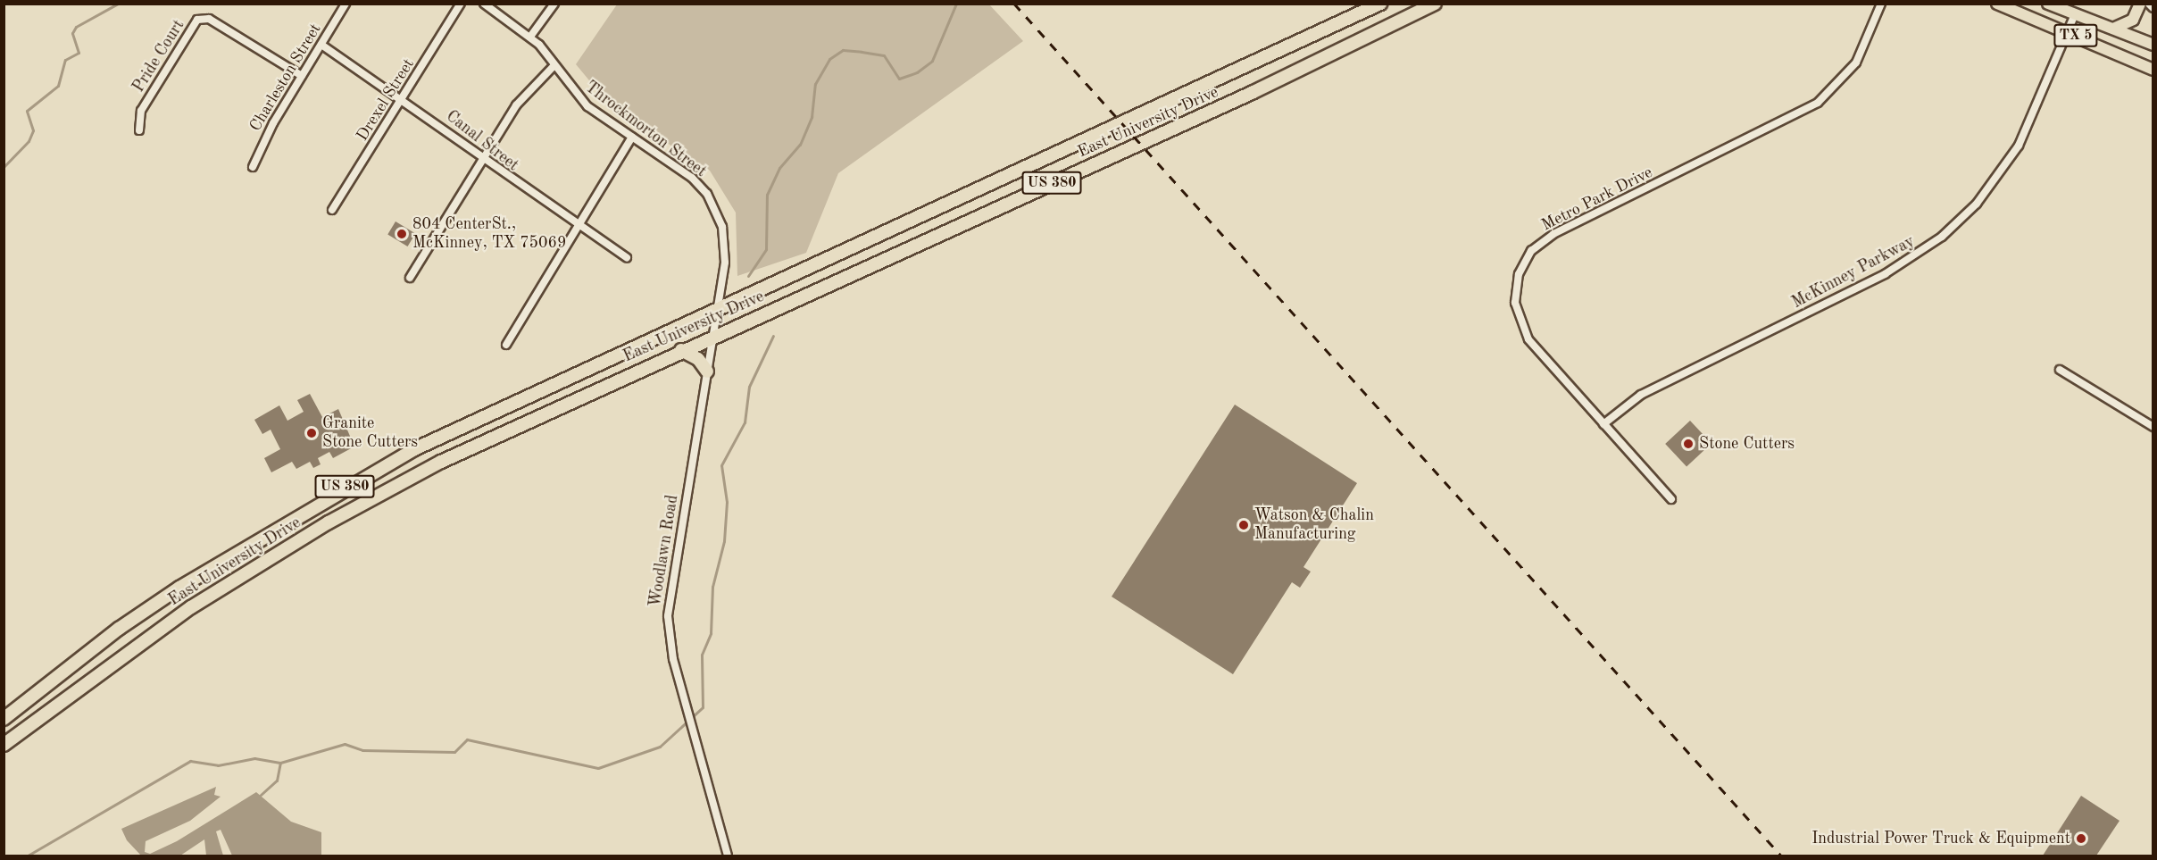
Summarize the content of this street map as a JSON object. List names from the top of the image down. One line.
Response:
{"streets":{"highway":["East University Drive","US 380"],"main road":["TX 5"],"street":["Pride Court","Charleston Street","Drexel Street","Throckmorton Street","Canal Street","Metro Park Drive","McKinney Parkway","Woodlawn Road"]},"crossings":[["TX 5","McKinney Parkway"],["Pride Court","Charleston Street"],["Charleston Street","Canal Street"],["Drexel Street","Canal Street"],["East University Drive","Throckmorton Street"],["East University Drive","Woodlawn Road"],["Throckmorton Street","Woodlawn Road"],["Metro Park Drive","McKinney Parkway"]],"places":["804 CenterSt., McKinney, TX 75069","Granite Stone Cutters","Stone Cutters","Watson & Chalin Manufacturing","Industrial Power Truck & Equipment"]}
